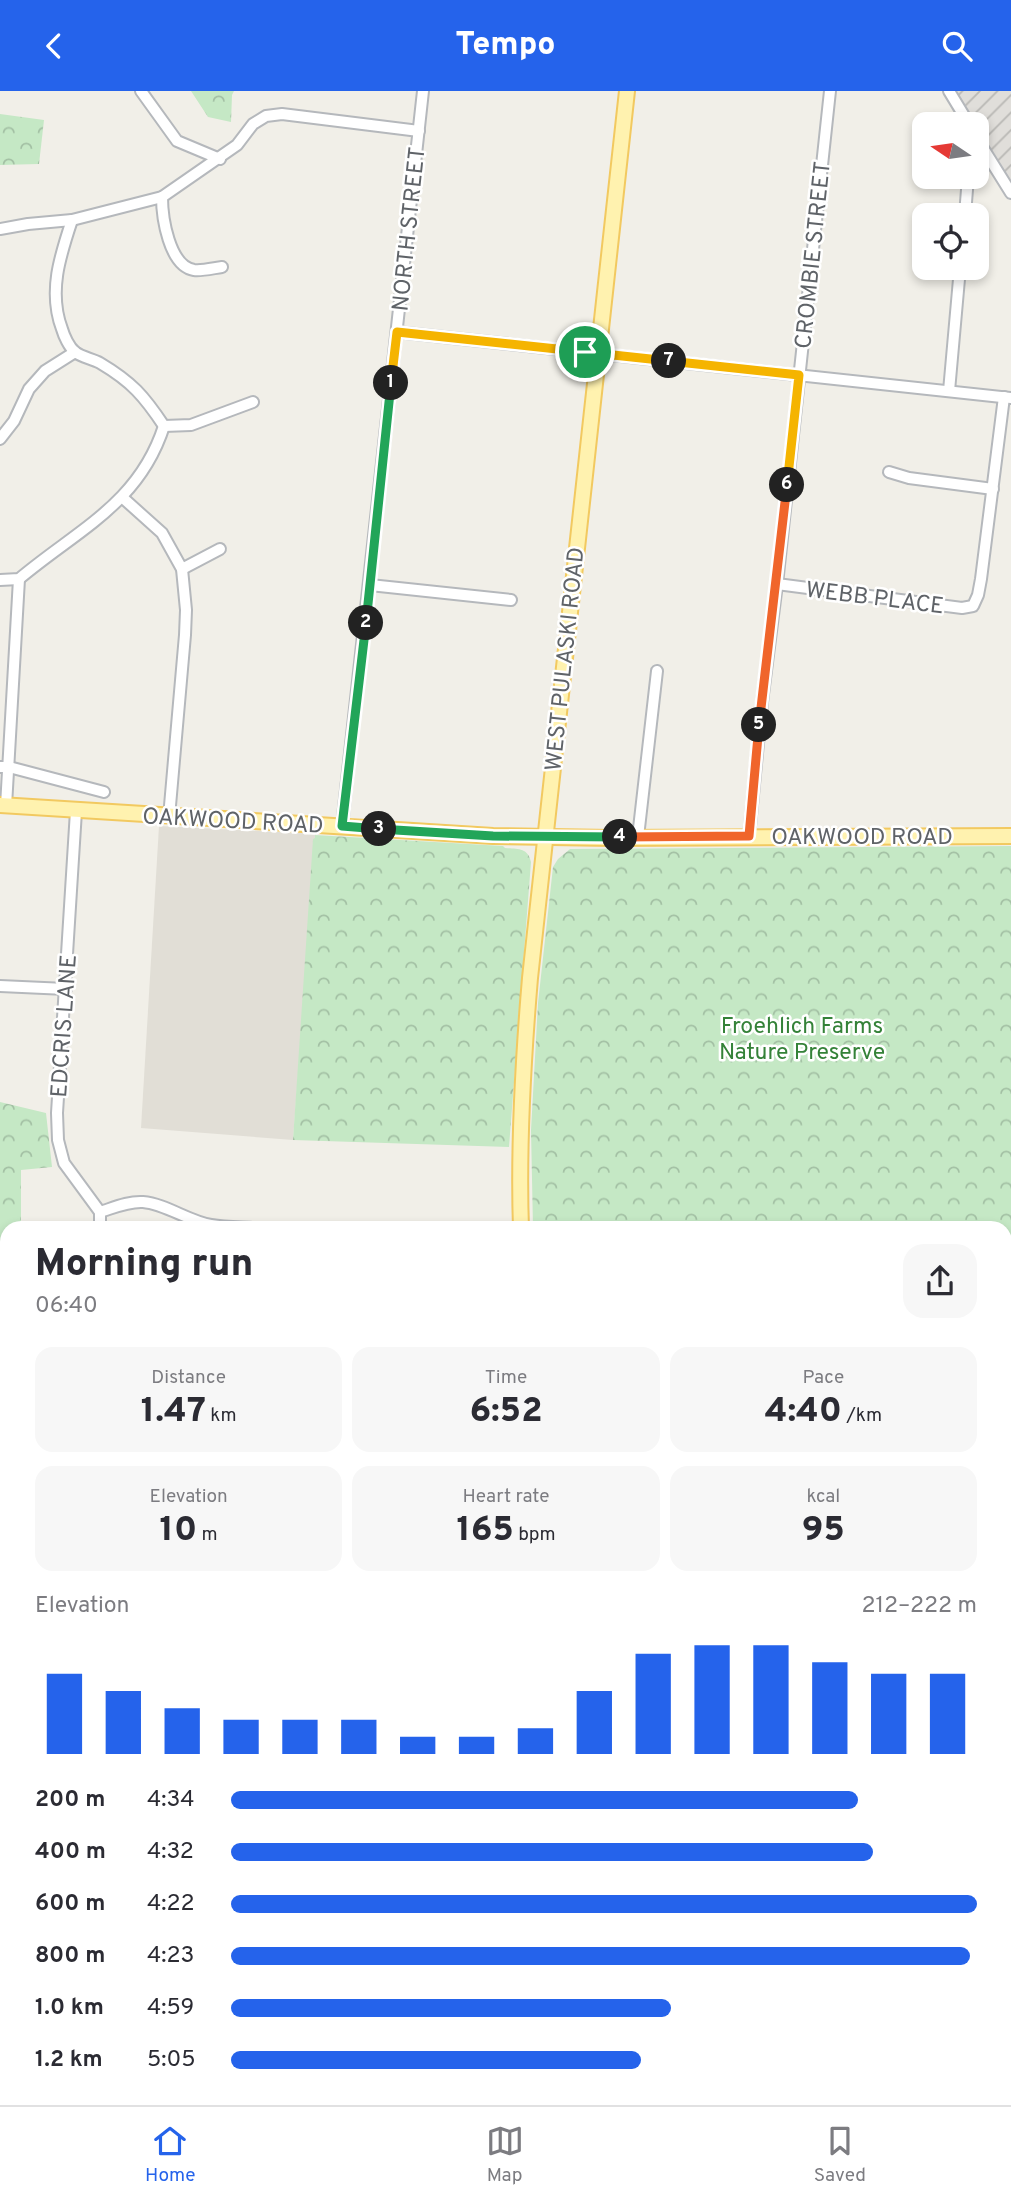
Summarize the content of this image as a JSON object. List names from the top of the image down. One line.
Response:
{"streets":{"main road":["WEST PULASKI ROAD","OAKWOOD ROAD"],"street":["NORTH STREET","CROMBIE STREET","WEBB PLACE","EDCRIS LANE"]},"crossings":[["NORTH STREET","OAKWOOD ROAD"],["CROMBIE STREET","WEBB PLACE"],["CROMBIE STREET","OAKWOOD ROAD"],["WEST PULASKI ROAD","OAKWOOD ROAD"],["OAKWOOD ROAD","EDCRIS LANE"]],"parks":["Froehlich Farms Nature Preserve"],"north":"left","page":{"header":"Tempo","pins":["7","1","6","2","5","3","4"],"heading":["Morning run","06:40"],"stats":[["Distance","1.47 km"],["Time","6:52"],["Pace","4:40 /km"],["Elevation","10 m"],["Heart rate","165 bpm"],["kcal","95"]],"chart":["Elevation","212–222 m"],"list":[{"name":"200 m","note":"4:34"},{"name":"400 m","note":"4:32"},{"name":"600 m","note":"4:22"},{"name":"800 m","note":"4:23"},{"name":"1.0 km","note":"4:59"},{"name":"1.2 km","note":"5:05"}],"tabs":["Home","Map","Saved"]}}
